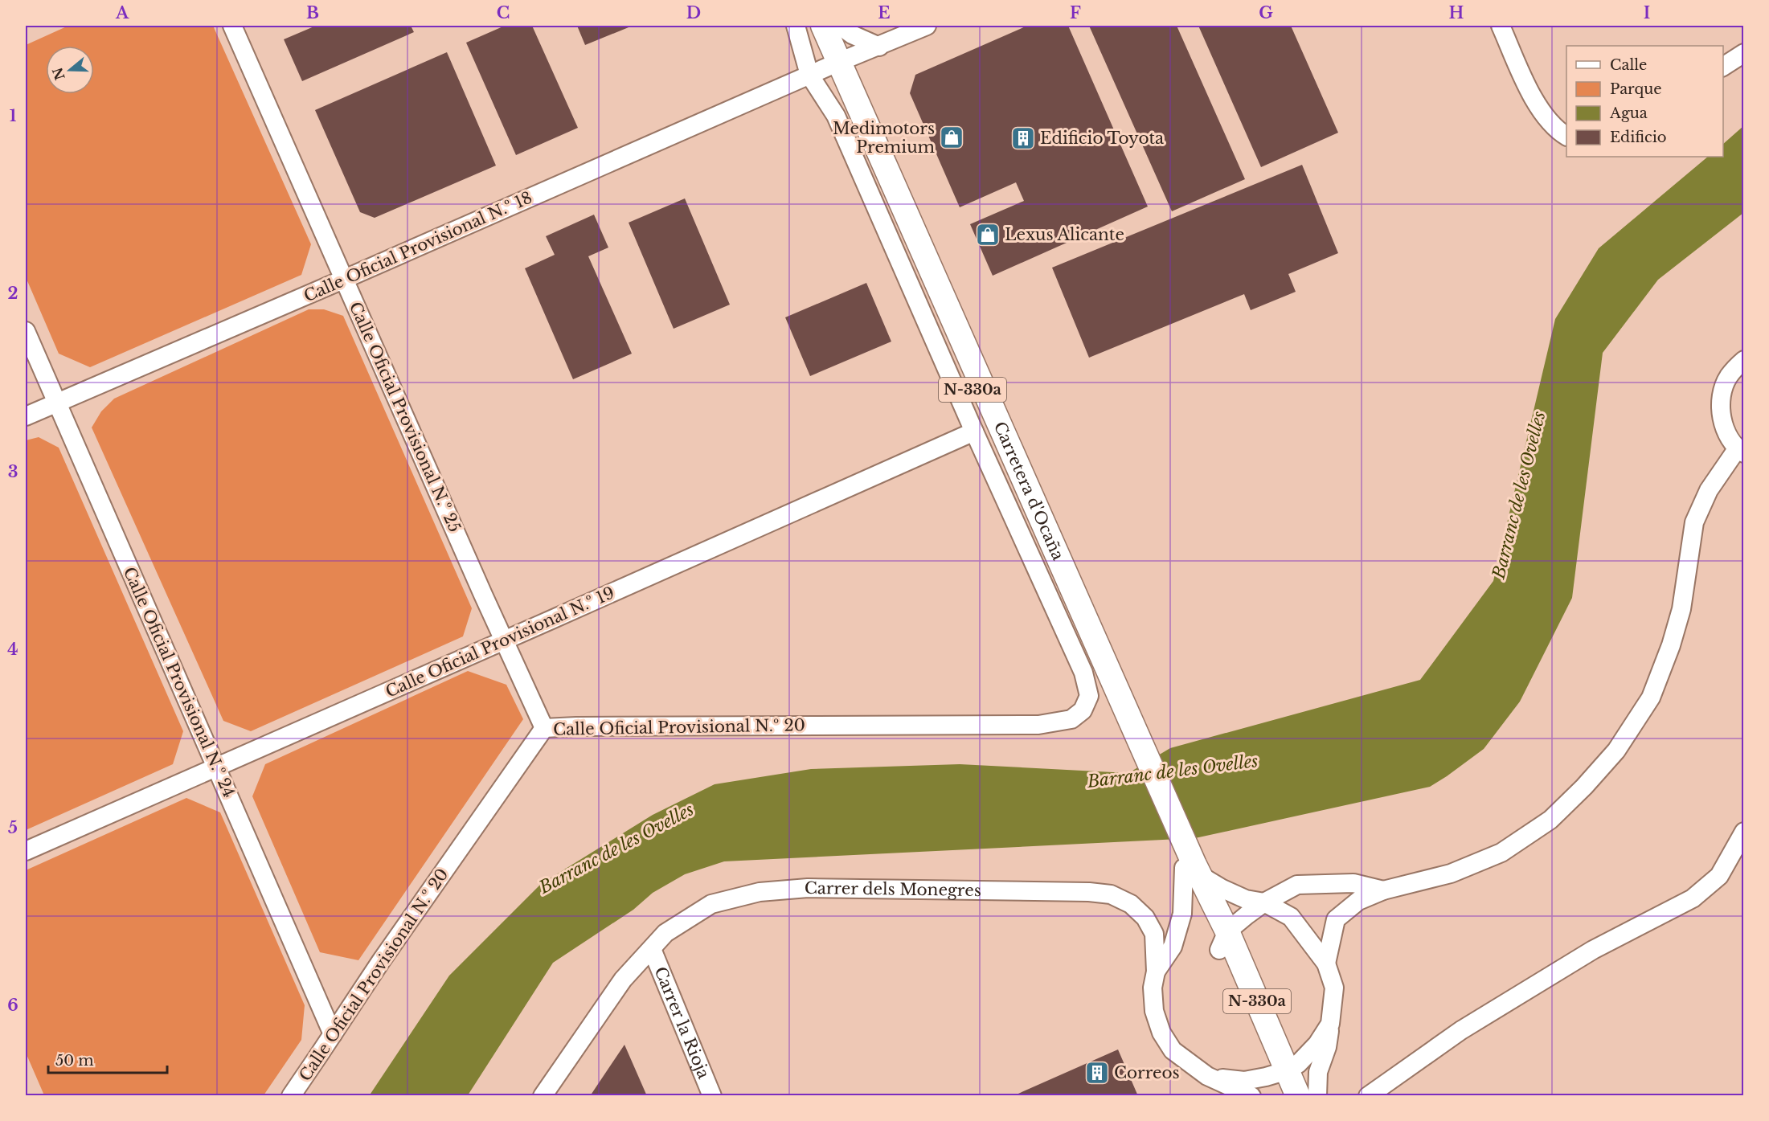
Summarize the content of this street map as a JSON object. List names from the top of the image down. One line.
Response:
{"streets":{"main road":["N-330a","Carretera d'Ocaña"],"street":["Calle Oficial Provisional N.º 18","Calle Oficial Provisional N.º 25","Calle Oficial Provisional N.º 19","Calle Oficial Provisional N.º 24","Calle Oficial Provisional N.º 20","Carrer dels Monegres","Carrer la Rioja"]},"crossings":[["Calle Oficial Provisional N.º 18","Calle Oficial Provisional N.º 25"],["Calle Oficial Provisional N.º 18","Carretera d'Ocaña"],["Calle Oficial Provisional N.º 18","Calle Oficial Provisional N.º 24"],["Calle Oficial Provisional N.º 25","Calle Oficial Provisional N.º 19"],["Calle Oficial Provisional N.º 25","Calle Oficial Provisional N.º 20"],["Carretera d'Ocaña","Calle Oficial Provisional N.º 19"],["Carretera d'Ocaña","Calle Oficial Provisional N.º 20"],["Carretera d'Ocaña","Carrer dels Monegres"],["Calle Oficial Provisional N.º 19","Calle Oficial Provisional N.º 24"],["Calle Oficial Provisional N.º 24","Calle Oficial Provisional N.º 20"],["Carrer dels Monegres","Carrer la Rioja"]],"water":["Barranc de les Ovelles"],"places":{"shop":["Medimotors Premium","Lexus Alicante"],"building":["Edificio Toyota","Correos"]},"legend":["Calle","Parque","Agua","Edificio"],"scale_bar":"50 m","north":"left","grid":{"columns":["A","B","C","D","E","F","G","H","I"],"rows":["1","2","3","4","5","6"]}}
